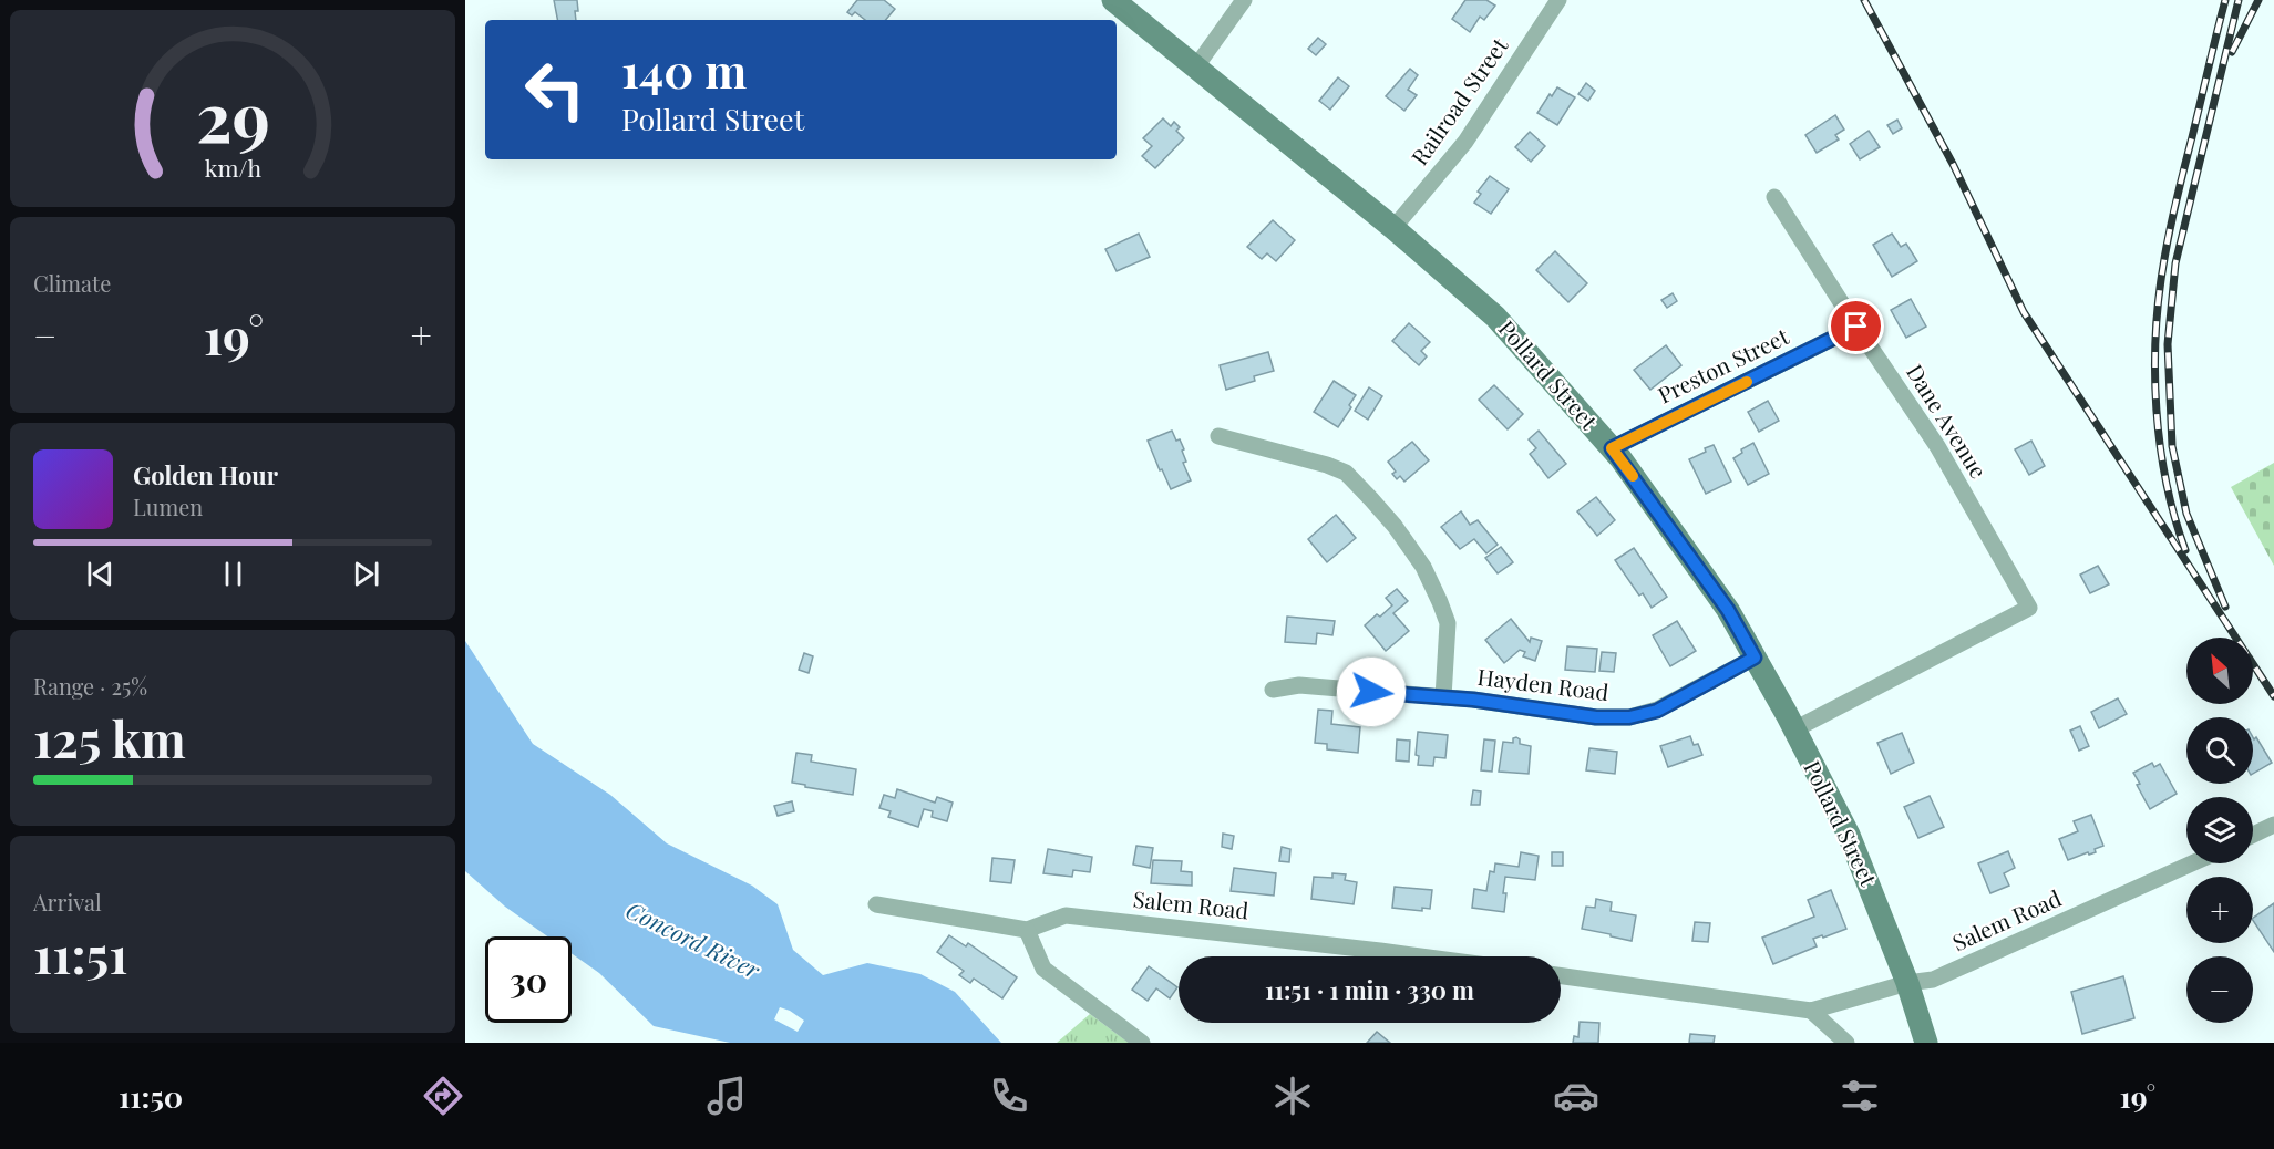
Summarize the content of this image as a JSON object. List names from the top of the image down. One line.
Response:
{"streets":{"main road":["Pollard Street"],"street":["Railroad Street","Preston Street","Dane Avenue","Hayden Road","Salem Road"]},"crossings":[["Railroad Street","Pollard Street"],["Preston Street","Pollard Street"],["Preston Street","Dane Avenue"],["Pollard Street","Dane Avenue"],["Pollard Street","Hayden Road"],["Pollard Street","Salem Road"]],"water":["Concord River"],"north":"top left","page":{"turn":["140 m","Pollard Street"],"tile":["Climate",["Range · 25%","125 km"],["Arrival","11:51"]],"heat":["−","19°","+"],"song":["Golden Hour","Lumen"],"map_buttons":["+","−"],"limit":"30","trip":"11:51 · 1 min · 330 m","tabs":["11:50","19°"],"gauge":["29","km/h"]}}
